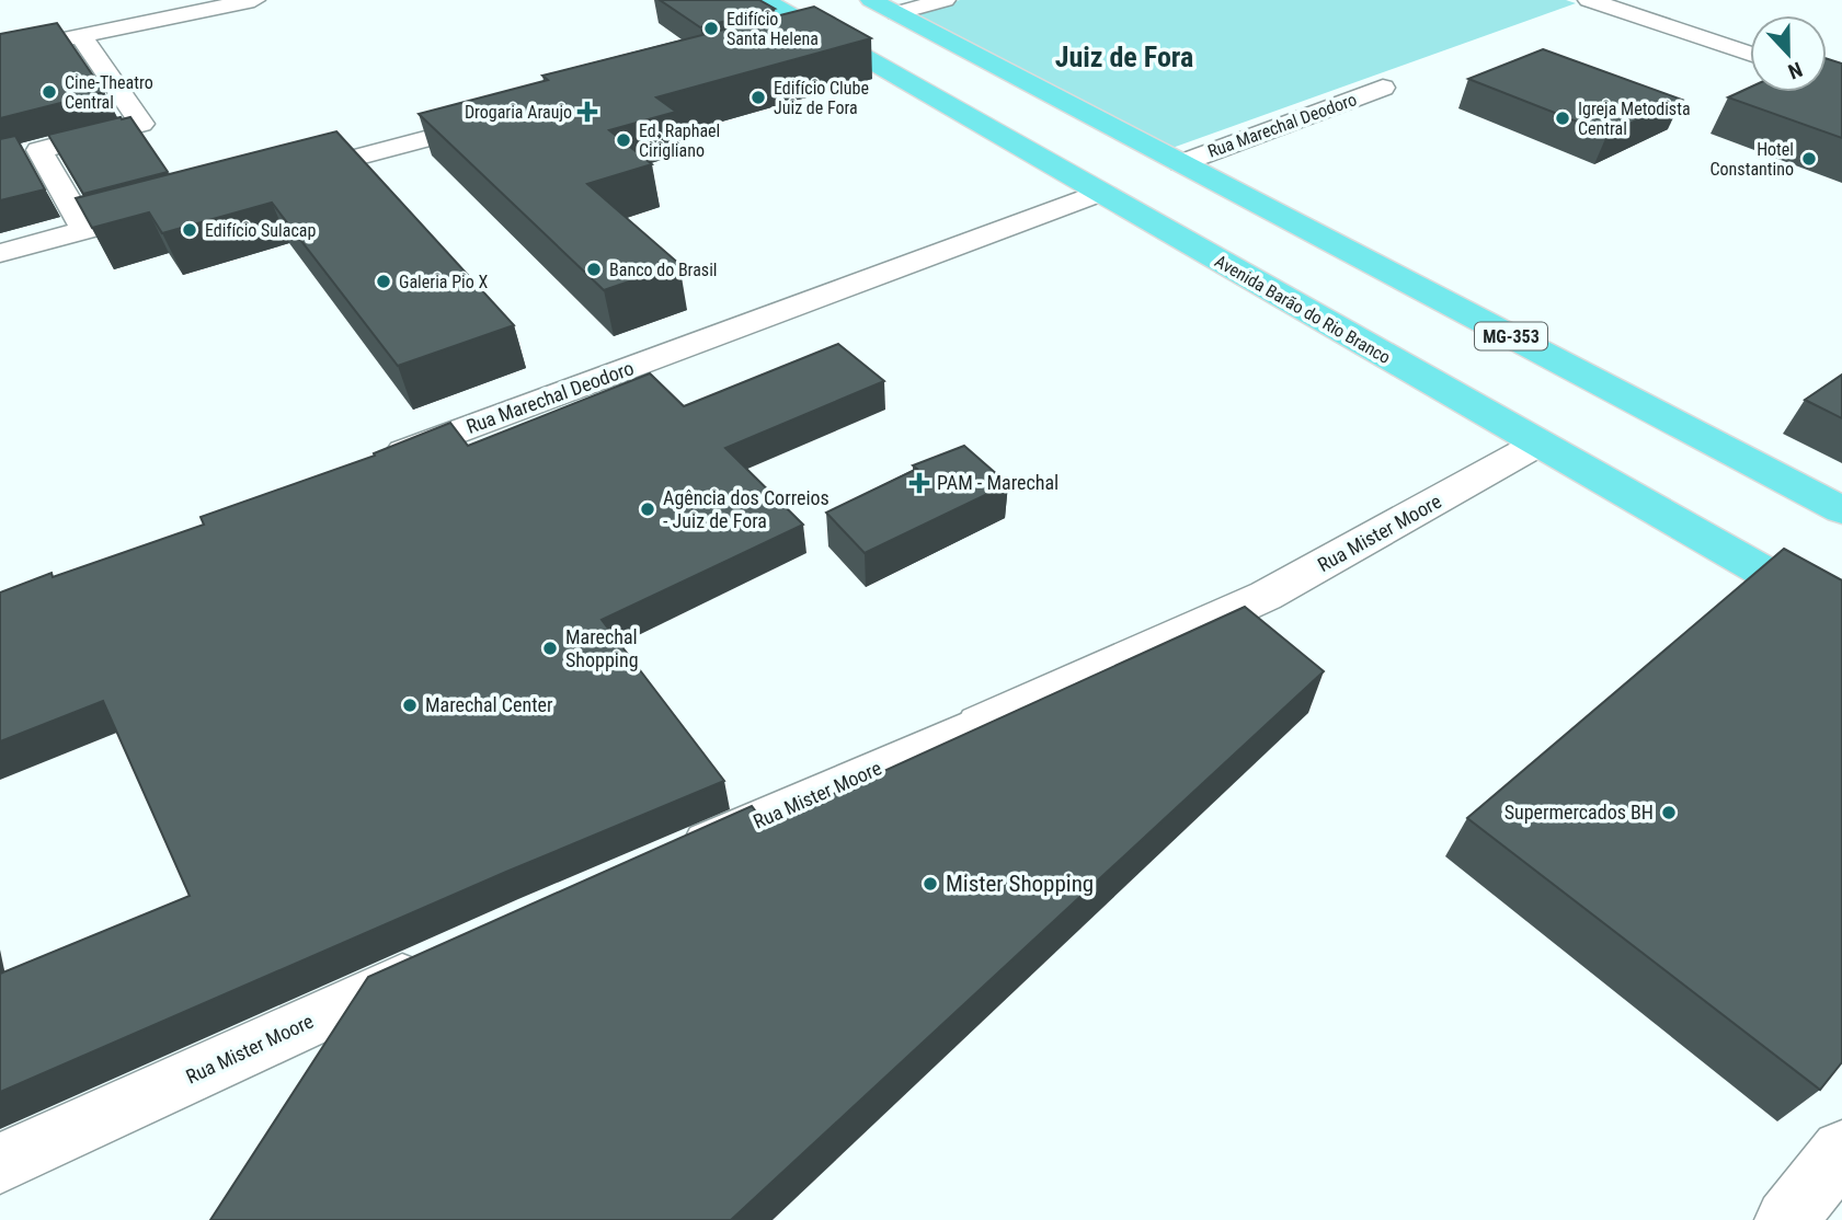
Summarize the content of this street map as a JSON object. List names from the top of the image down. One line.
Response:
{"streets":{"main road":["Avenida Barão do Rio Branco","MG-353"],"street":["Rua Marechal Deodoro","Rua Mister Moore"]},"crossings":[["Rua Marechal Deodoro","Avenida Barão do Rio Branco"],["Rua Marechal Deodoro","MG-353"],["Avenida Barão do Rio Branco","Rua Mister Moore"]],"districts":["Juiz de Fora"],"places":{"other":["Edifício Santa Helena","Cine-Theatro Central","Edifício Clube Juiz de Fora","Igreja Metodista Central","Ed. Raphael Cirigliano","Hotel Constantino","Edifício Sulacap","Banco do Brasil","Galeria Pio X","Agência dos Correios - Juiz de Fora","Marechal Shopping","Marechal Center","Supermercados BH","Mister Shopping"],"health":["Drogaria Araujo","PAM - Marechal"]},"north":"bottom"}
